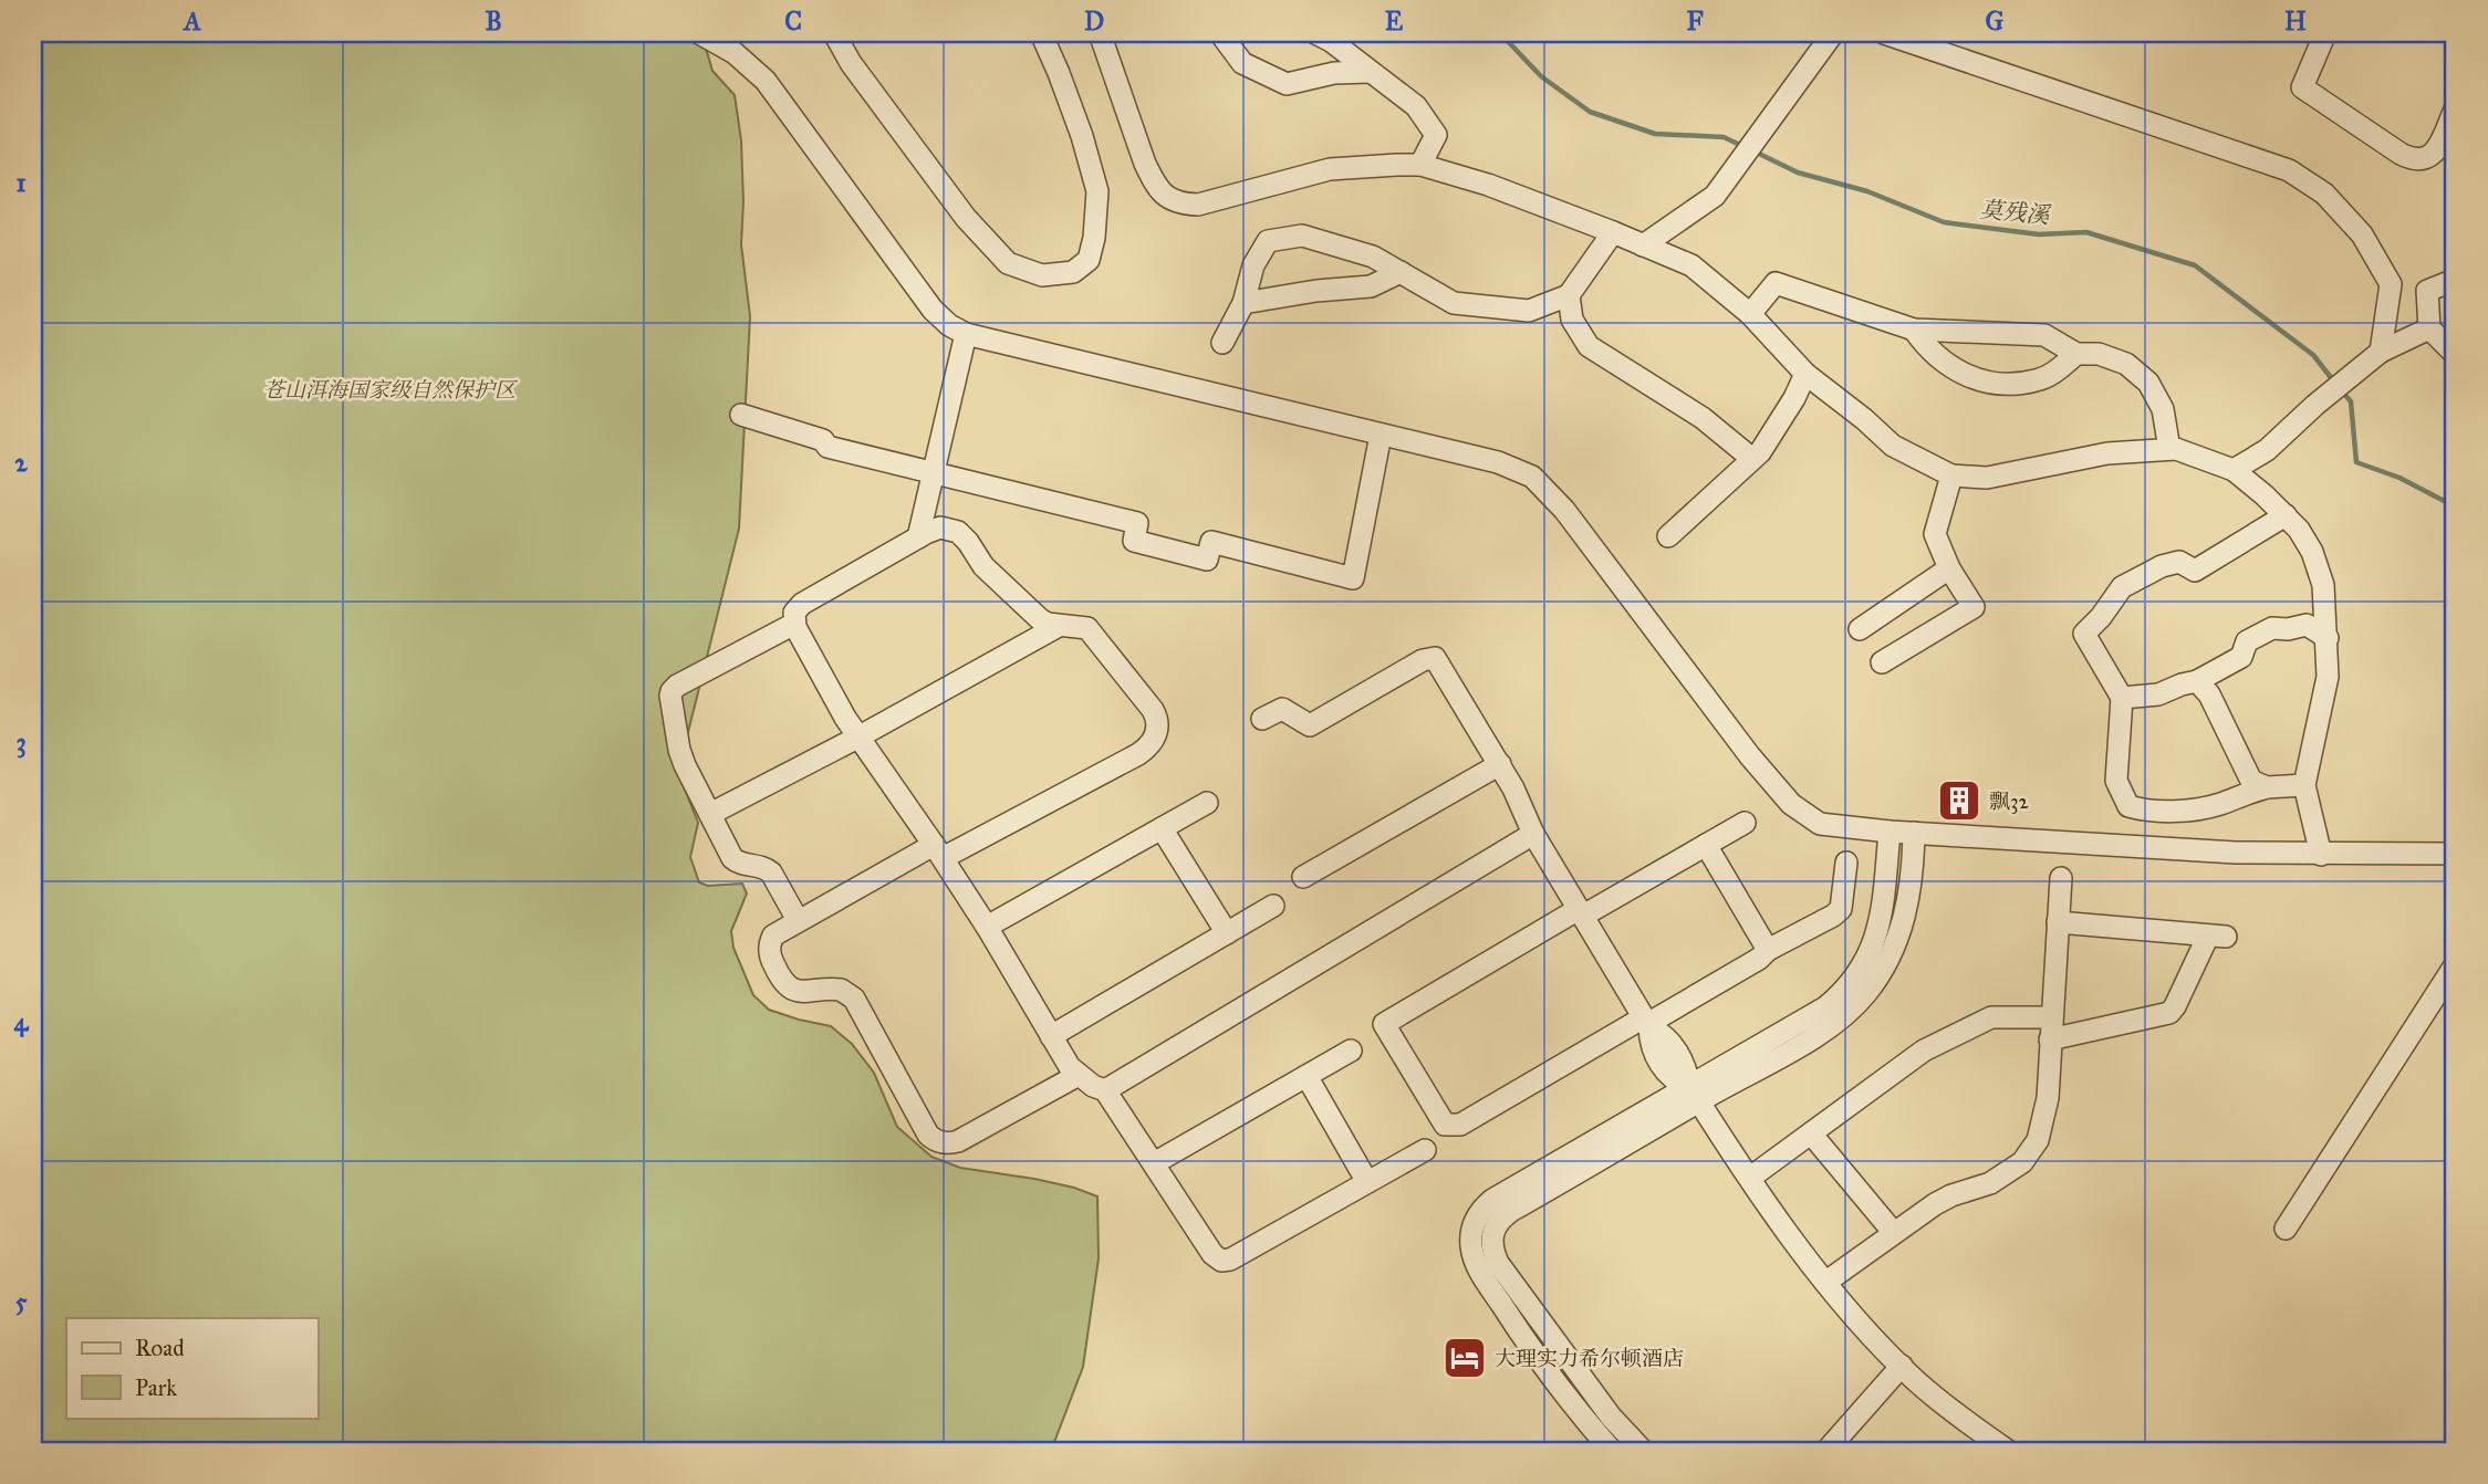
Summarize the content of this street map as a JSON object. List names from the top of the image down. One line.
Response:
{"water":["莫残溪"],"parks":["苍山洱海国家级自然保护区"],"places":{"building":["飘32"],"hotel":["大理实力希尔顿酒店"]},"legend":["Road","Park"],"grid":{"columns":["A","B","C","D","E","F","G","H"],"rows":["1","2","3","4","5"]}}
